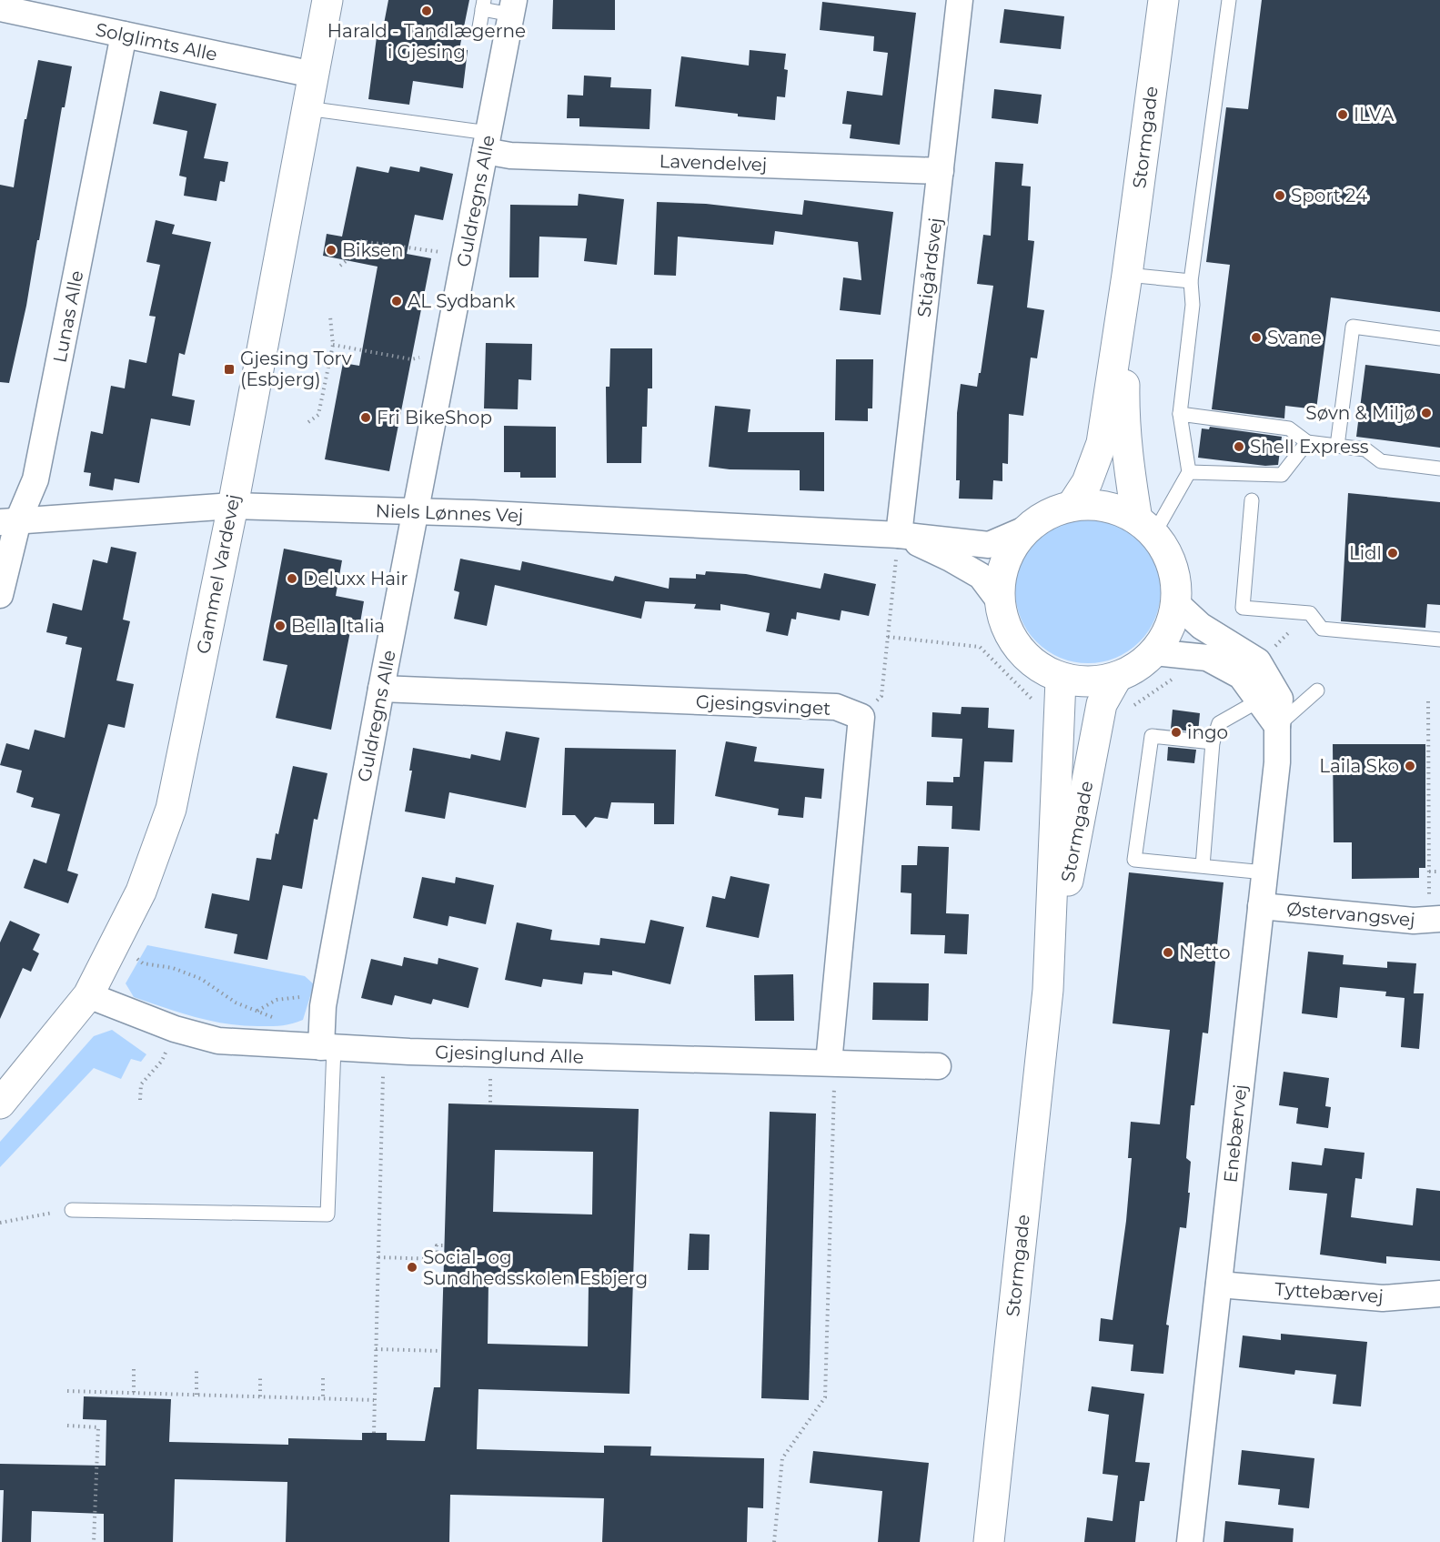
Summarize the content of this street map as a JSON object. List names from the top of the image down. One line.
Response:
{"streets":{"street":["Solglimts Alle","Stormgade","Lavendelvej","Guldregns Alle","Stigårdsvej","Lunas Alle","Niels Lønnes Vej","Gammel Vardevej","Gjesingsvinget","Østervangsvej","Gjesinglund Alle","Enebærvej","Tyttebærvej"]},"crossings":[["Solglimts Alle","Lunas Alle"],["Solglimts Alle","Gammel Vardevej"],["Stormgade","Niels Lønnes Vej"],["Stormgade","Enebærvej"],["Lavendelvej","Guldregns Alle"],["Lavendelvej","Stigårdsvej"],["Guldregns Alle","Niels Lønnes Vej"],["Guldregns Alle","Gjesingsvinget"],["Guldregns Alle","Gjesinglund Alle"],["Stigårdsvej","Niels Lønnes Vej"],["Lunas Alle","Niels Lønnes Vej"],["Niels Lønnes Vej","Gammel Vardevej"],["Niels Lønnes Vej","Enebærvej"],["Gammel Vardevej","Gjesinglund Alle"],["Østervangsvej","Enebærvej"],["Enebærvej","Tyttebærvej"]],"places":{"other":["Harald - Tandlægerne i Gjesing","ILVA","Sport 24","Biksen","AL Sydbank","Svane","Søvn & Miljø","Fri BikeShop","Shell Express","Lidl","Deluxx Hair","Bella Italia","ingo","Laila Sko","Netto","Social- og Sundhedsskolen Esbjerg"],"transit":["Gjesing Torv (Esbjerg)"]}}
